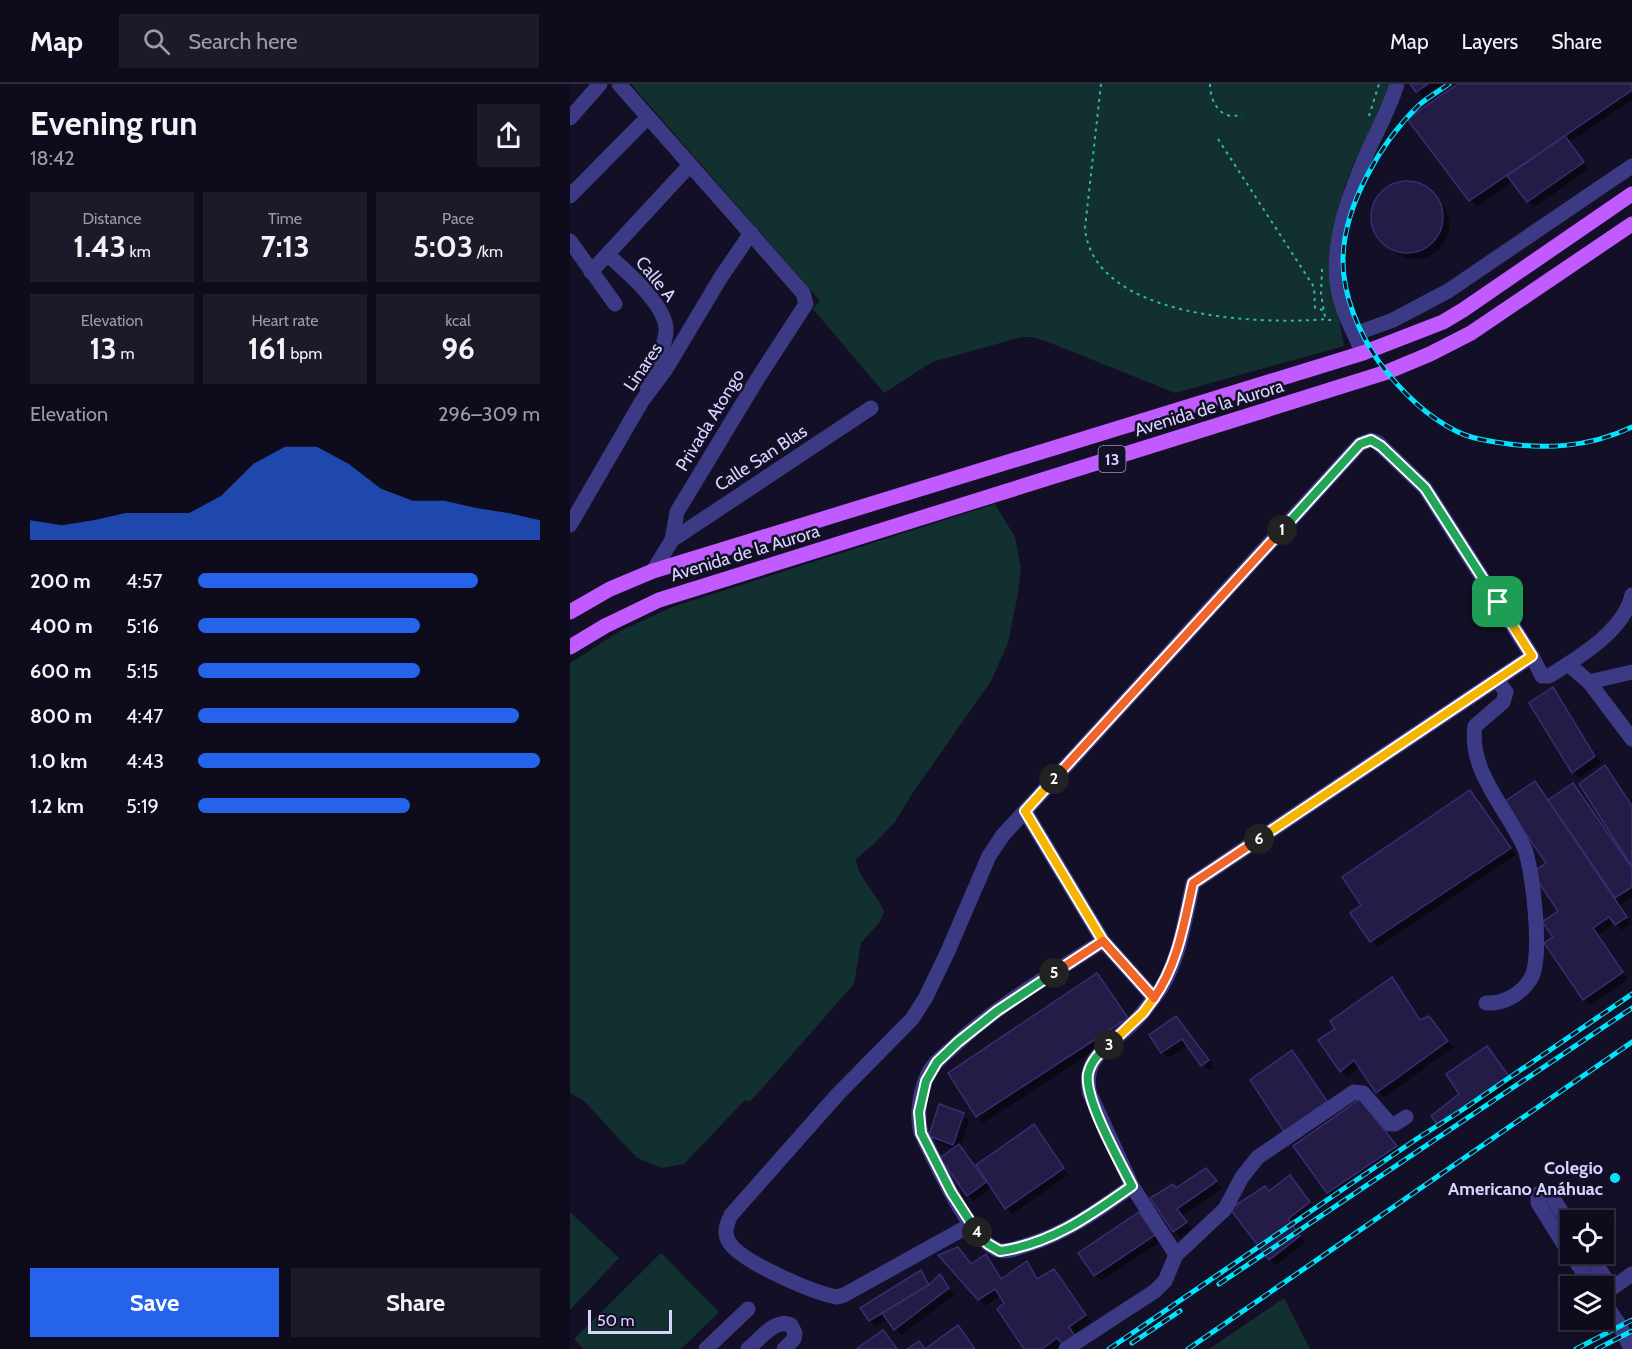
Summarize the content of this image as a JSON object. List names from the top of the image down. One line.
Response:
{"streets":{"main road":["Avenida de la Aurora","13"],"street":["Calle A","Linares","Privada Atongo","Calle San Blas"]},"crossings":[["Calle A","Linares"],["Linares","Privada Atongo"],["Avenida de la Aurora","Privada Atongo"],["Privada Atongo","Calle San Blas"]],"places":["Colegio Americano Anáhuac"],"scale_bar":"50 m","page":{"header":"Map","search":"Search here","nav":["Map","Layers","Share"],"heading":["Evening run","18:42"],"stats":[["Distance","1.43 km"],["Time","7:13"],["Pace","5:03 /km"],["Elevation","13 m"],["Heart rate","161 bpm"],["kcal","96"]],"chart":["Elevation","296–309 m"],"pins":["1","2","6","5","3","4"],"list":[{"name":"200 m","note":"4:57"},{"name":"400 m","note":"5:16"},{"name":"600 m","note":"5:15"},{"name":"800 m","note":"4:47"},{"name":"1.0 km","note":"4:43"},{"name":"1.2 km","note":"5:19"}],"buttons":["Save","Share"],"scale":"50 m"}}
